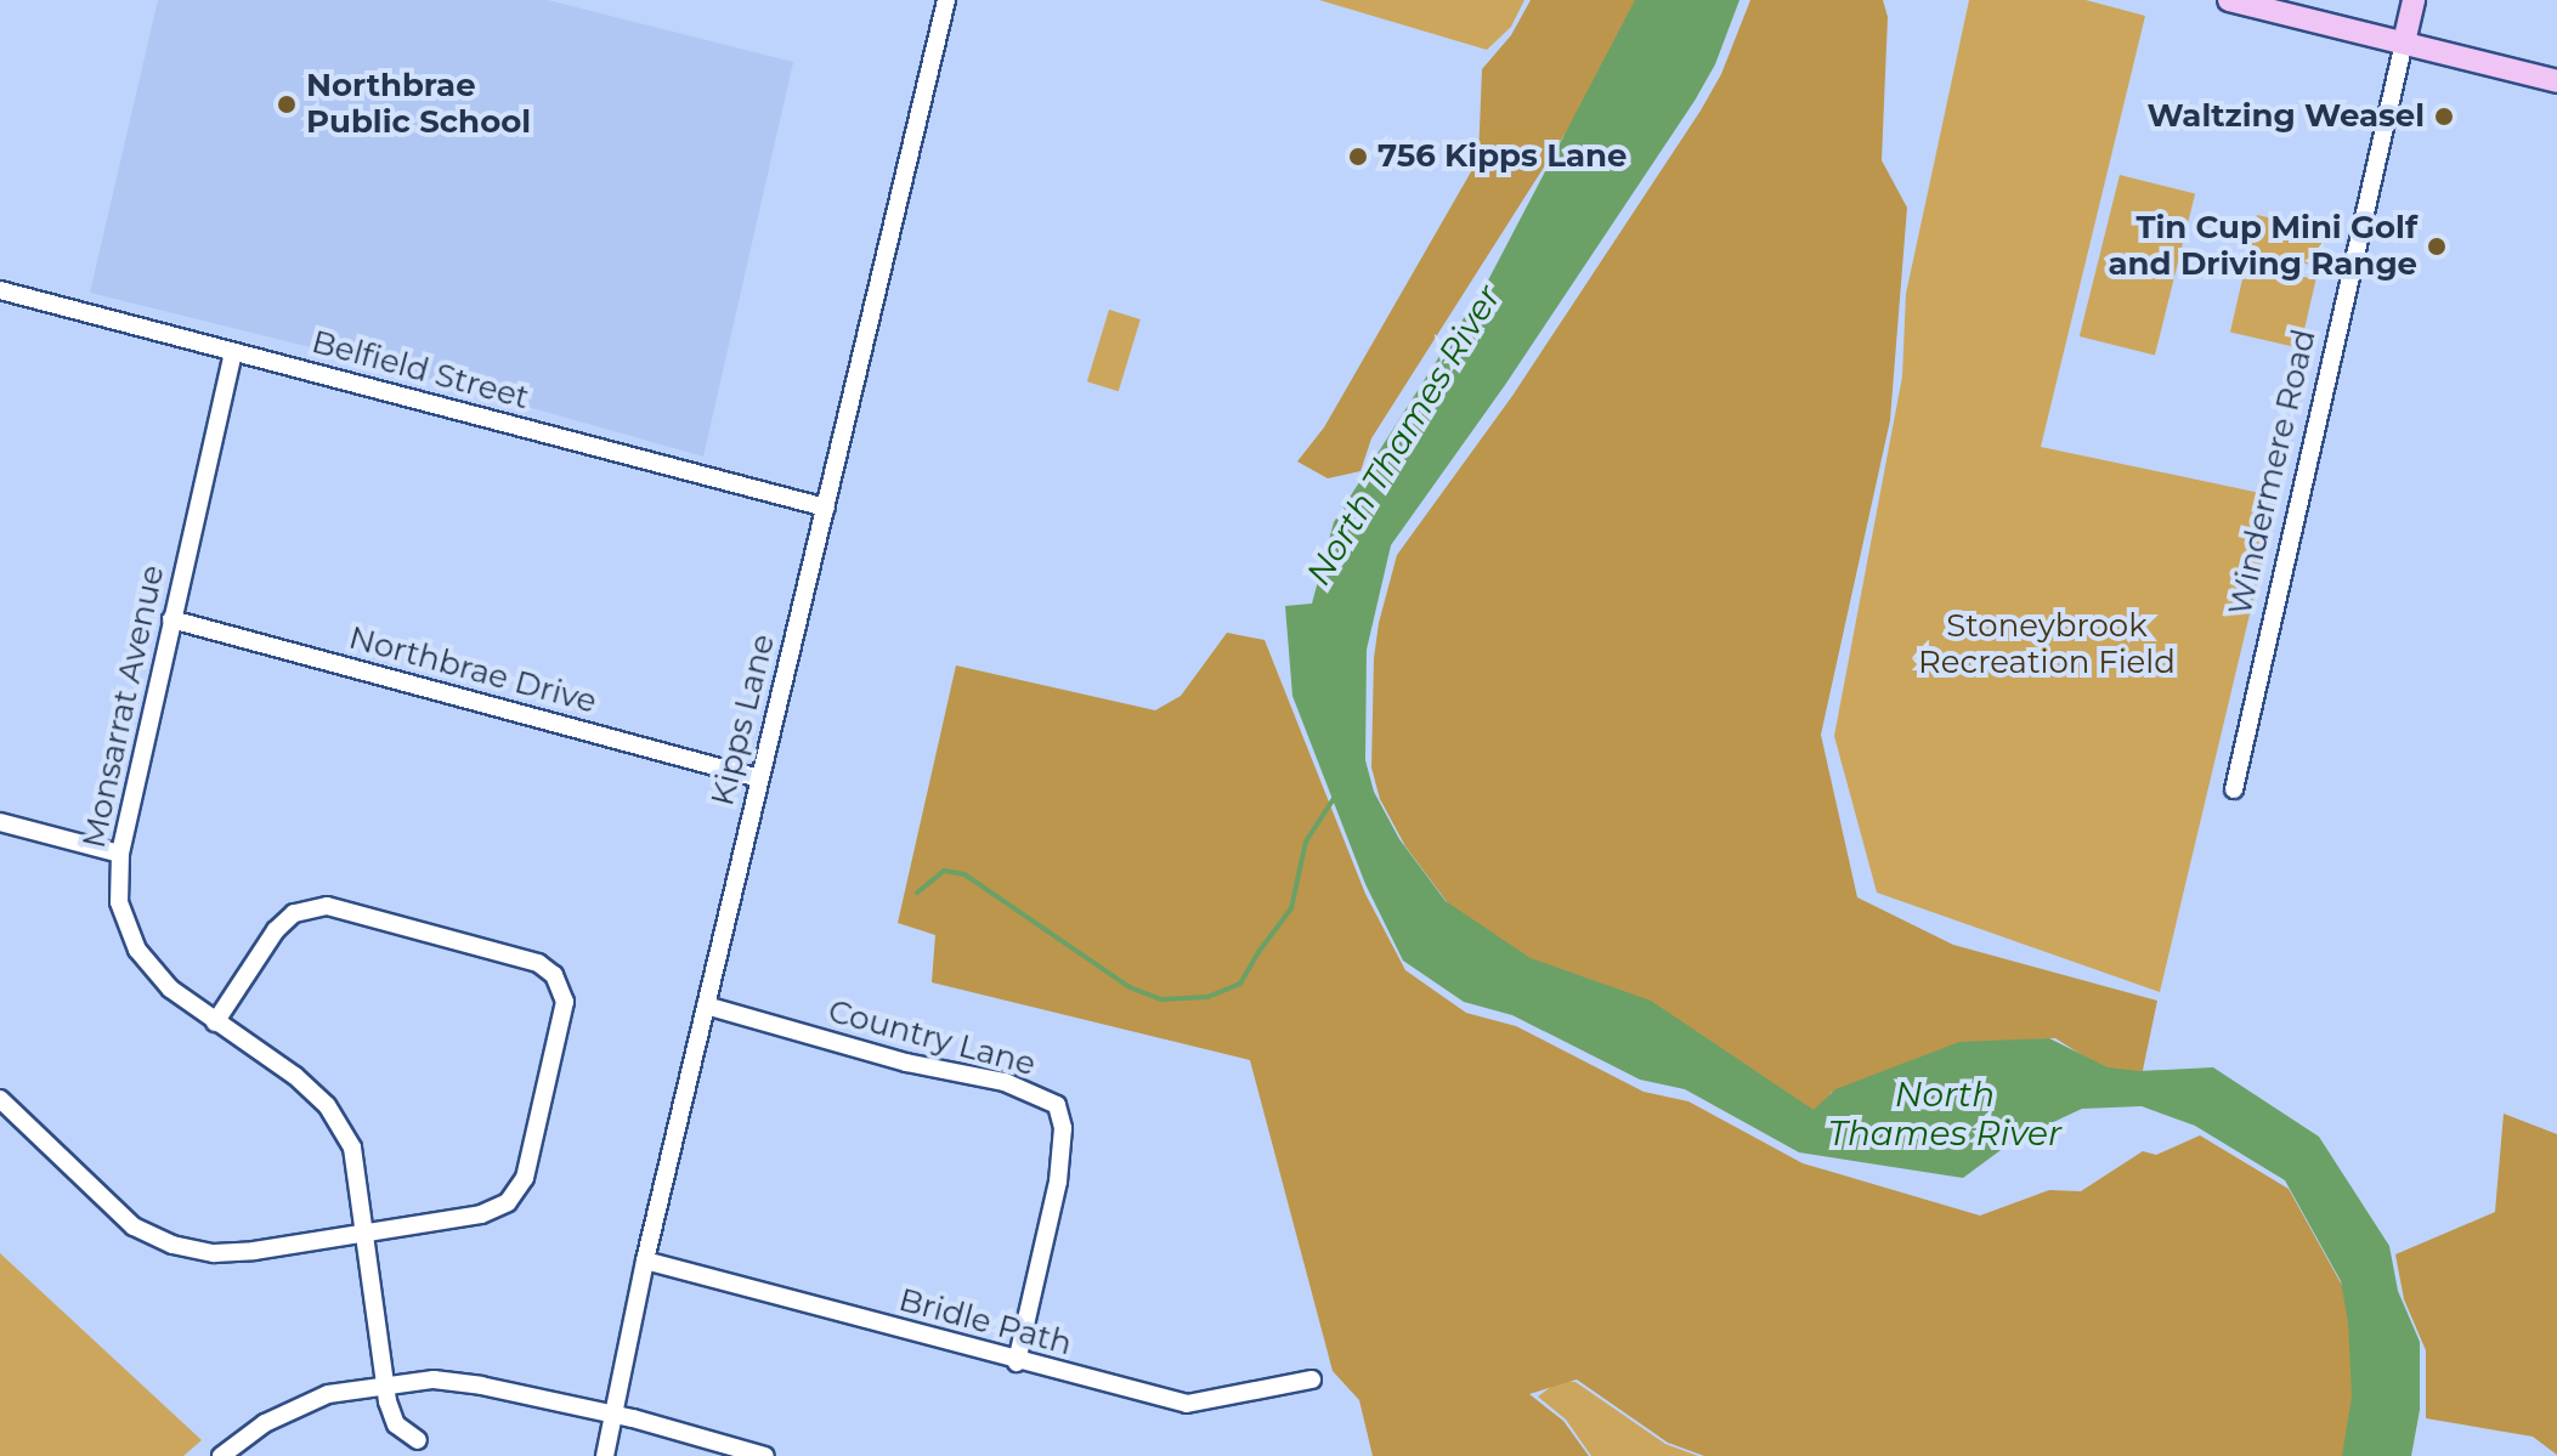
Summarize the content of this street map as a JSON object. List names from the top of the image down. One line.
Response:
{"streets":{"main road":["Windermere Road"],"street":["Belfield Street","Northbrae Drive","Monsarrat Avenue","Kipps Lane","Country Lane","Bridle Path"]},"crossings":[["Belfield Street","Monsarrat Avenue"],["Belfield Street","Kipps Lane"],["Northbrae Drive","Monsarrat Avenue"],["Northbrae Drive","Kipps Lane"],["Kipps Lane","Country Lane"],["Kipps Lane","Bridle Path"],["Country Lane","Bridle Path"]],"water":["North Thames River"],"parks":["Stoneybrook Recreation Field"],"places":["Northbrae Public School","Waltzing Weasel","756 Kipps Lane","Tin Cup Mini Golf and Driving Range"]}
